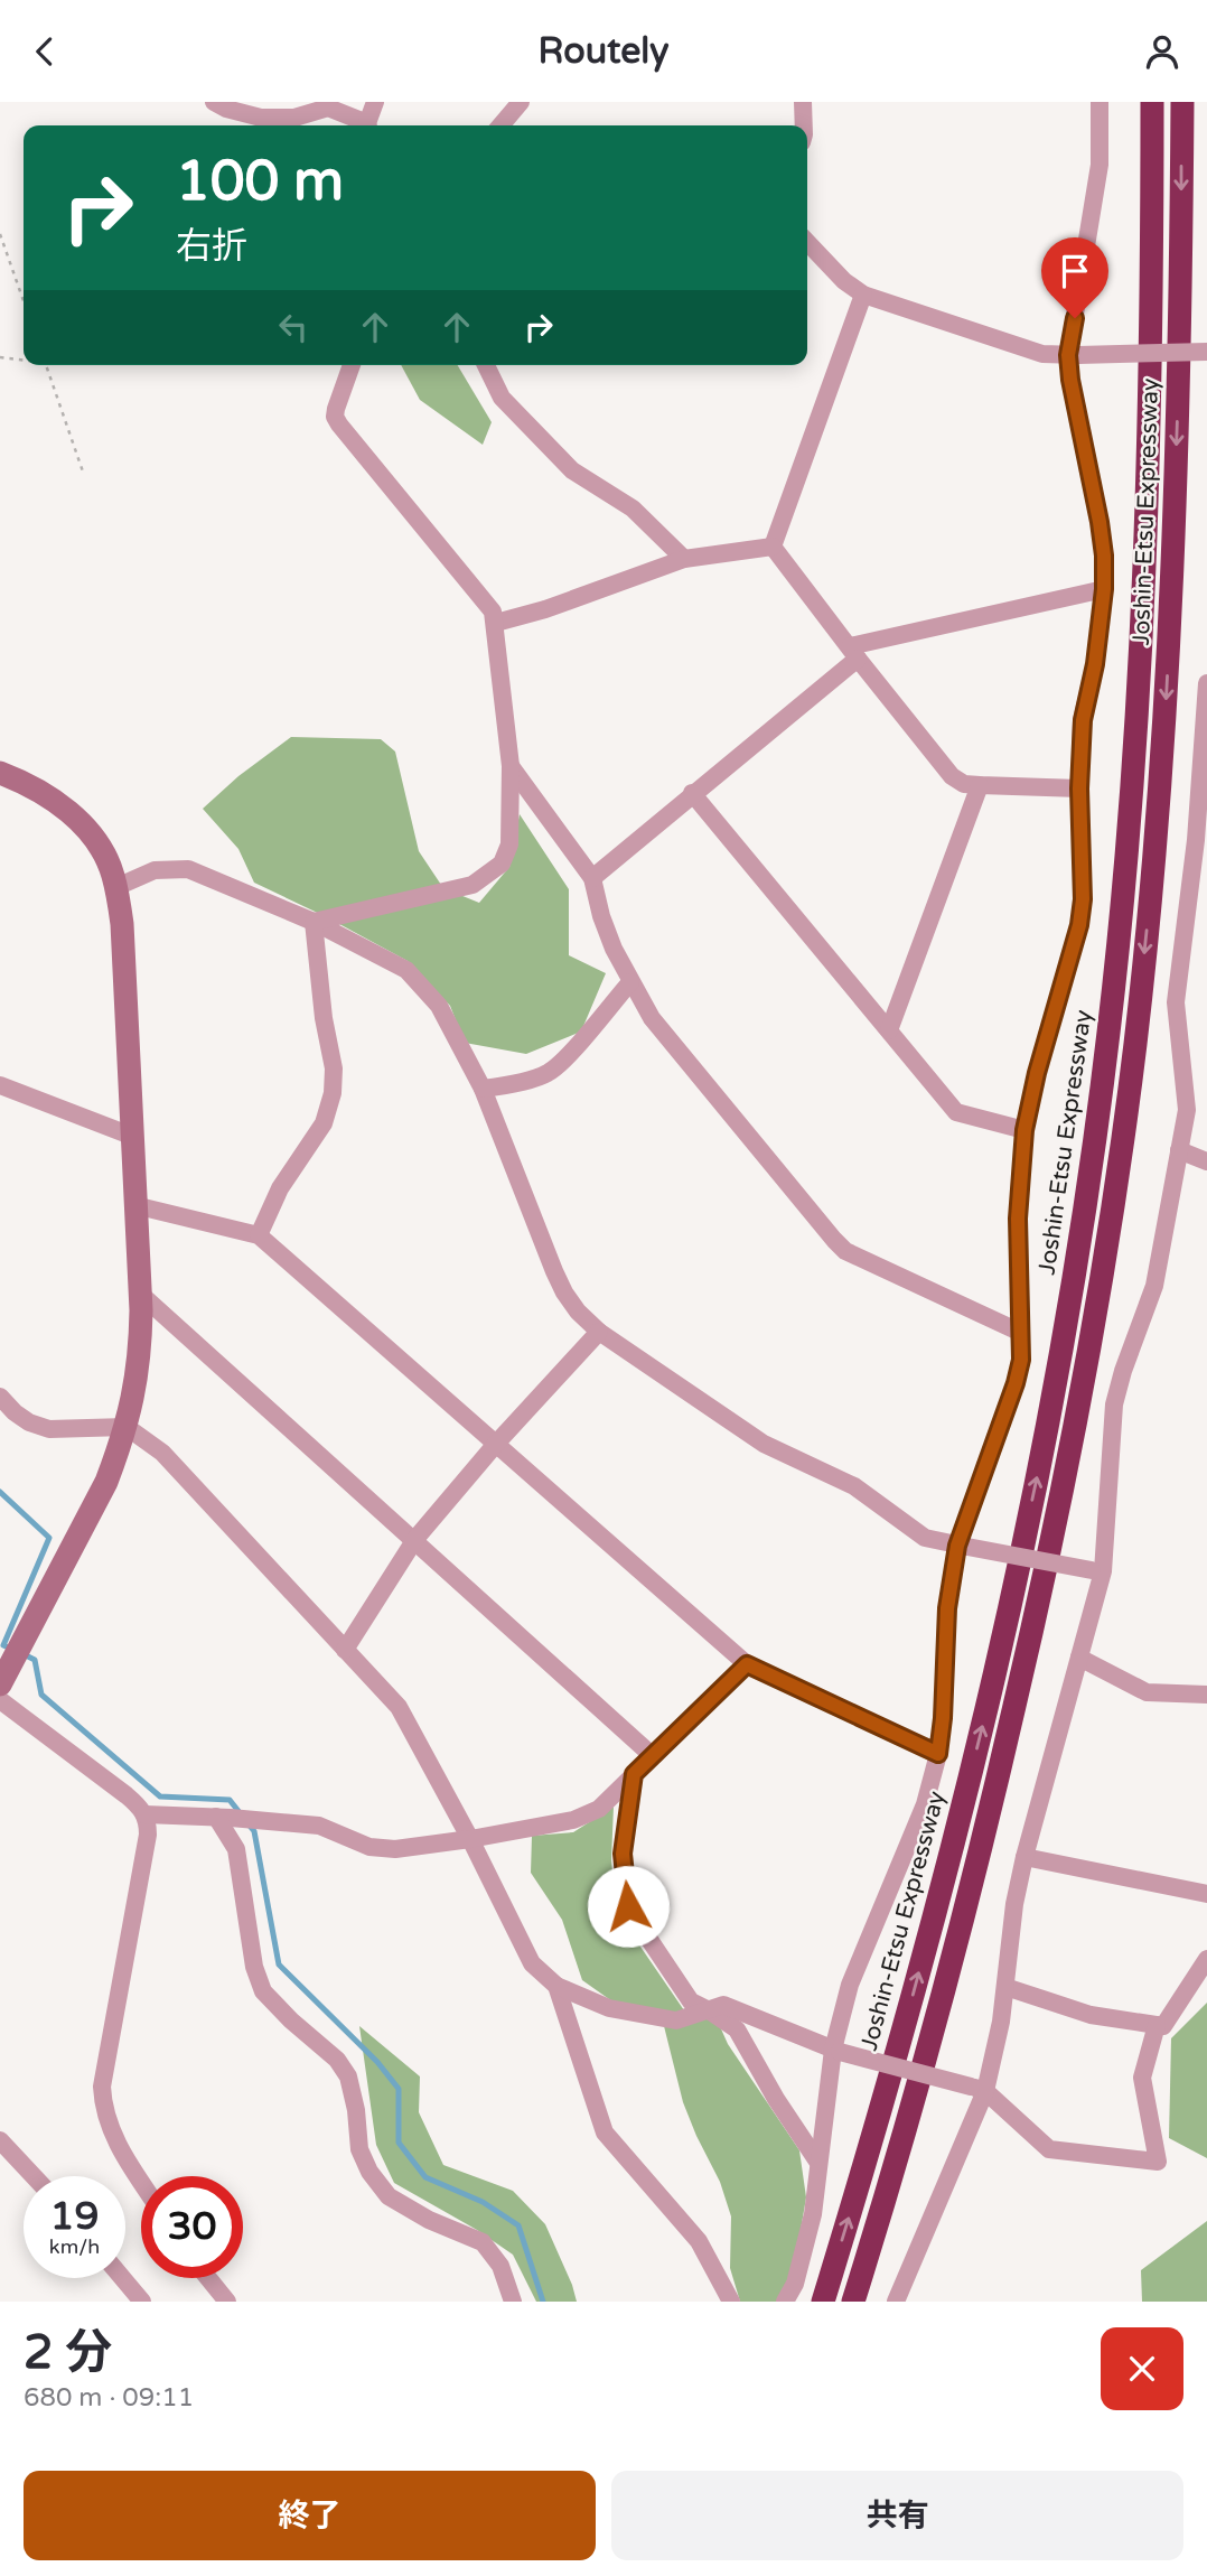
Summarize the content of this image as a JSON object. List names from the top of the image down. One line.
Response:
{"streets":{"highway":["Joshin-Etsu Expressway"]},"page":{"header":"Routely","turn":["100 m","右折"],"speed":"19 km/h","limit":"30","heading":["2 分","680 m · 09:11"],"buttons":["終了","共有"]}}
